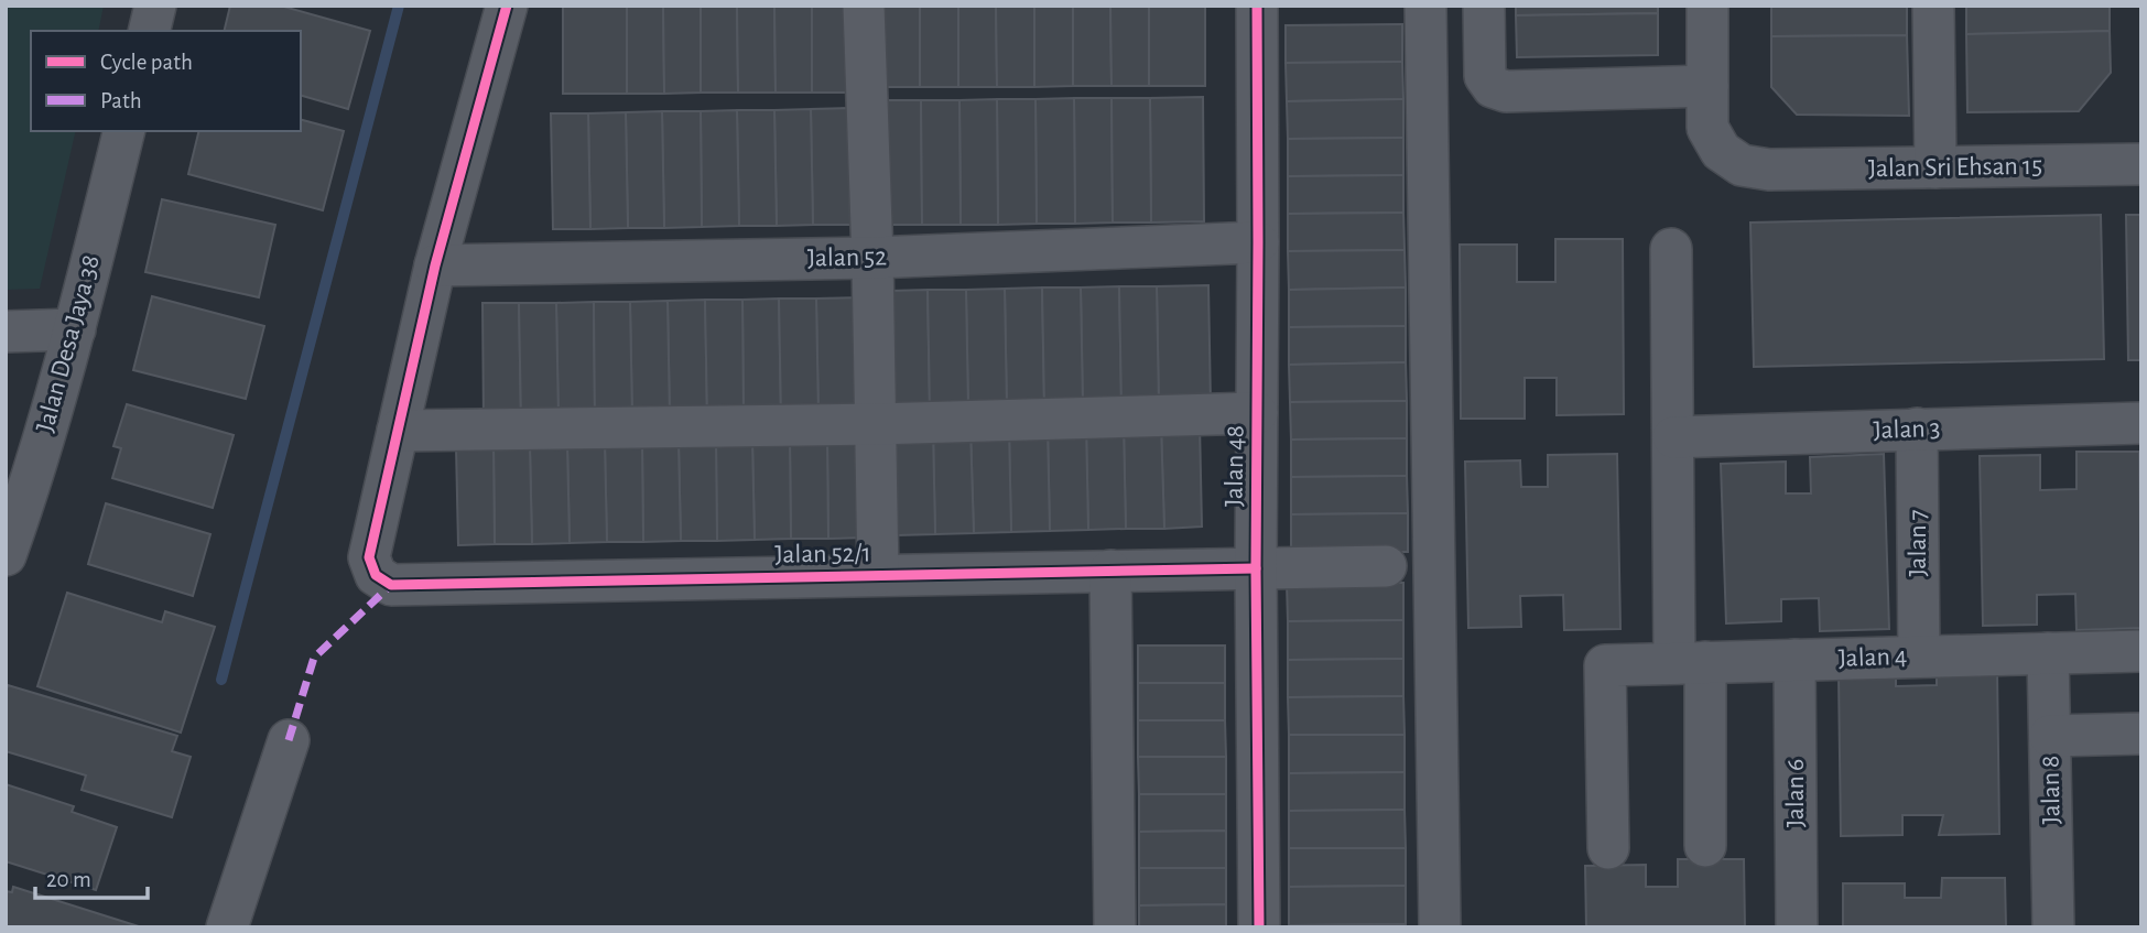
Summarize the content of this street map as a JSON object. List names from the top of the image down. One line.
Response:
{"streets":{"street":["Jalan Sri Ehsan 15","Jalan 52","Jalan Desa Jaya 38","Jalan 3","Jalan 48","Jalan 7","Jalan 52/1","Jalan 4","Jalan 8","Jalan 6"]},"crossings":[["Jalan 52","Jalan 48"],["Jalan 3","Jalan 7"],["Jalan 48","Jalan 52/1"],["Jalan 7","Jalan 4"],["Jalan 4","Jalan 8"],["Jalan 4","Jalan 6"]],"legend":["Cycle path","Path"],"scale_bar":"20 m"}
